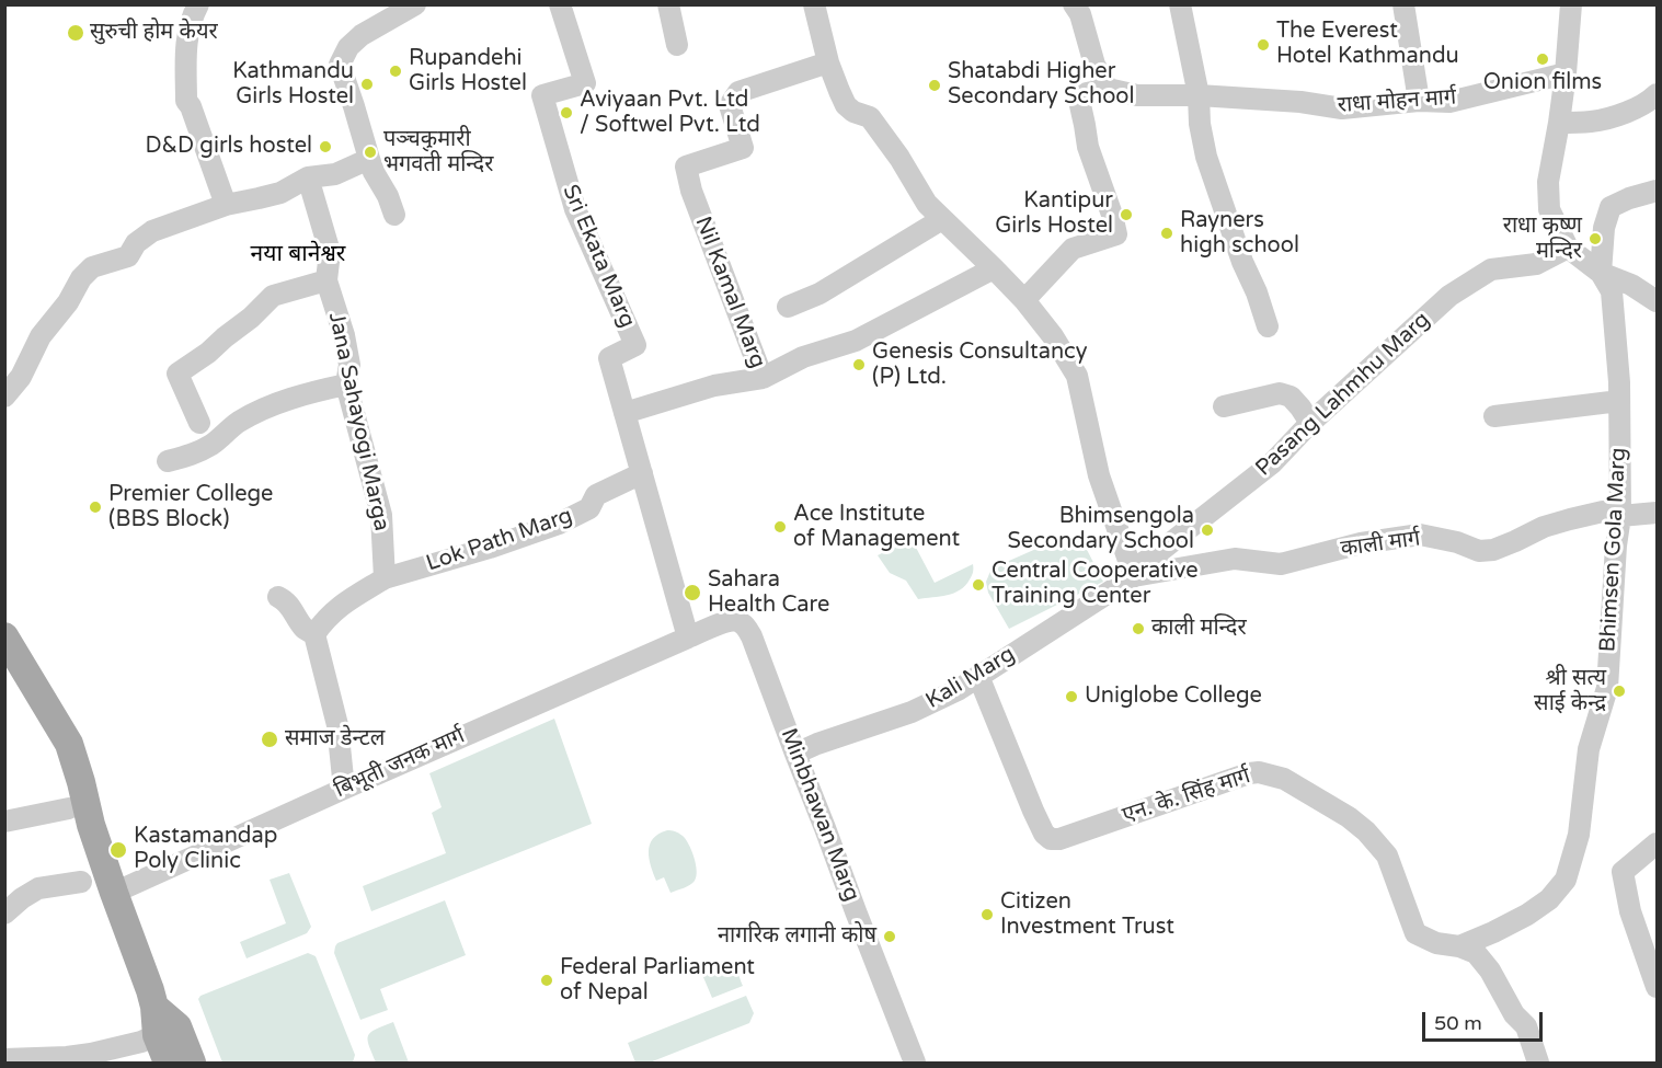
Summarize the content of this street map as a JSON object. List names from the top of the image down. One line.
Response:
{"streets":{"street":["राधा मोहन मार्ग","Sri Ekata Marg","Nil Kamal Marg","Pasang Lahmhu Marg","Jana Sahayogi Marga","Lok Path Marg","काली मार्ग","Bhimsen Gola Marg","Kali Marg","बिभूती जनक मार्ग","एन. के. सिंह मार्ग","Minbhawan Marg"]},"crossings":[["Sri Ekata Marg","Lok Path Marg"],["Sri Ekata Marg","बिभूती जनक मार्ग"],["Sri Ekata Marg","Minbhawan Marg"],["Pasang Lahmhu Marg","काली मार्ग"],["Pasang Lahmhu Marg","Kali Marg"],["Jana Sahayogi Marga","Lok Path Marg"],["काली मार्ग","Bhimsen Gola Marg"],["काली मार्ग","Kali Marg"],["Bhimsen Gola Marg","एन. के. सिंह मार्ग"],["Kali Marg","एन. के. सिंह मार्ग"],["Kali Marg","Minbhawan Marg"],["बिभूती जनक मार्ग","Minbhawan Marg"]],"districts":["नया बानेश्वर"],"places":["सुरुची होम केयर","The Everest Hotel Kathmandu","Onion films","Rupandehi Girls Hostel","Kathmandu Girls Hostel","Shatabdi Higher Secondary School","Aviyaan Pvt. Ltd / Softwel Pvt. Ltd","D&D girls hostel","पञ्चकुमारी भगवती मन्दिर","Kantipur Girls Hostel","Rayners high school","राधा कृष्ण मन्दिर","Genesis Consultancy (P) Ltd.","Premier College (BBS Block)","Ace Institute of Management","Bhimsengola Secondary School","Central Cooperative Training Center","Sahara Health Care","काली मन्दिर","श्री सत्य साई केन्द्र","Uniglobe College","समाज डेन्टल","Kastamandap Poly Clinic","Citizen Investment Trust","नागरिक लगानी कोष","Federal Parliament of Nepal"],"scale_bar":"50 m"}
